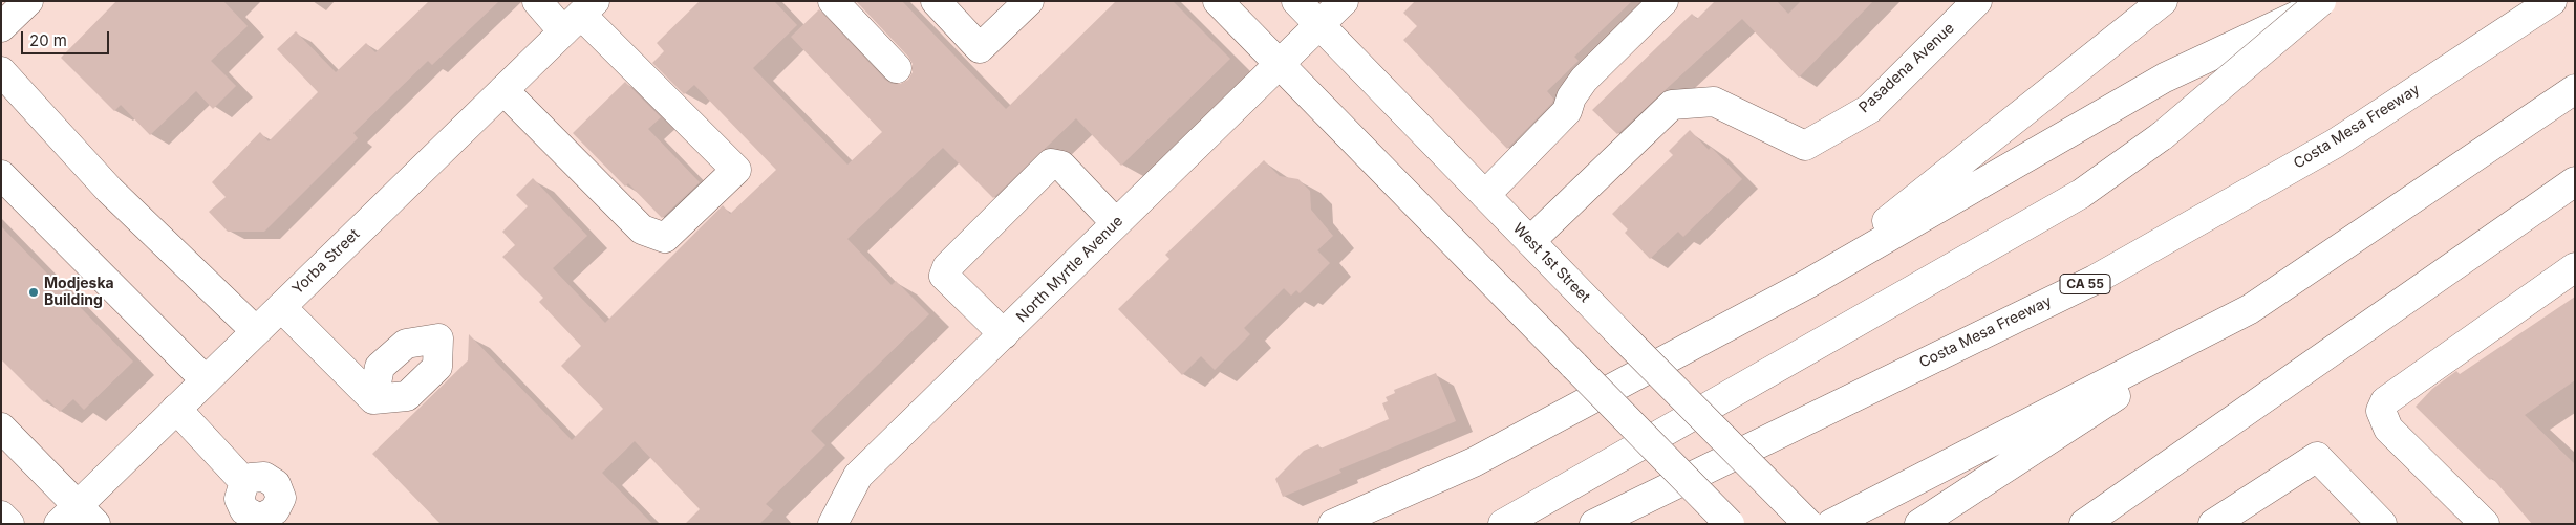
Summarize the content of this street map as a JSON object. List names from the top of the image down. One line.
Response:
{"streets":{"main road":["Pasadena Avenue","Costa Mesa Freeway","Yorba Street","West 1st Street","North Myrtle Avenue","CA 55"]},"crossings":[["Pasadena Avenue","West 1st Street"],["West 1st Street","North Myrtle Avenue"]],"places":["Modjeska Building"],"scale_bar":"20 m"}
